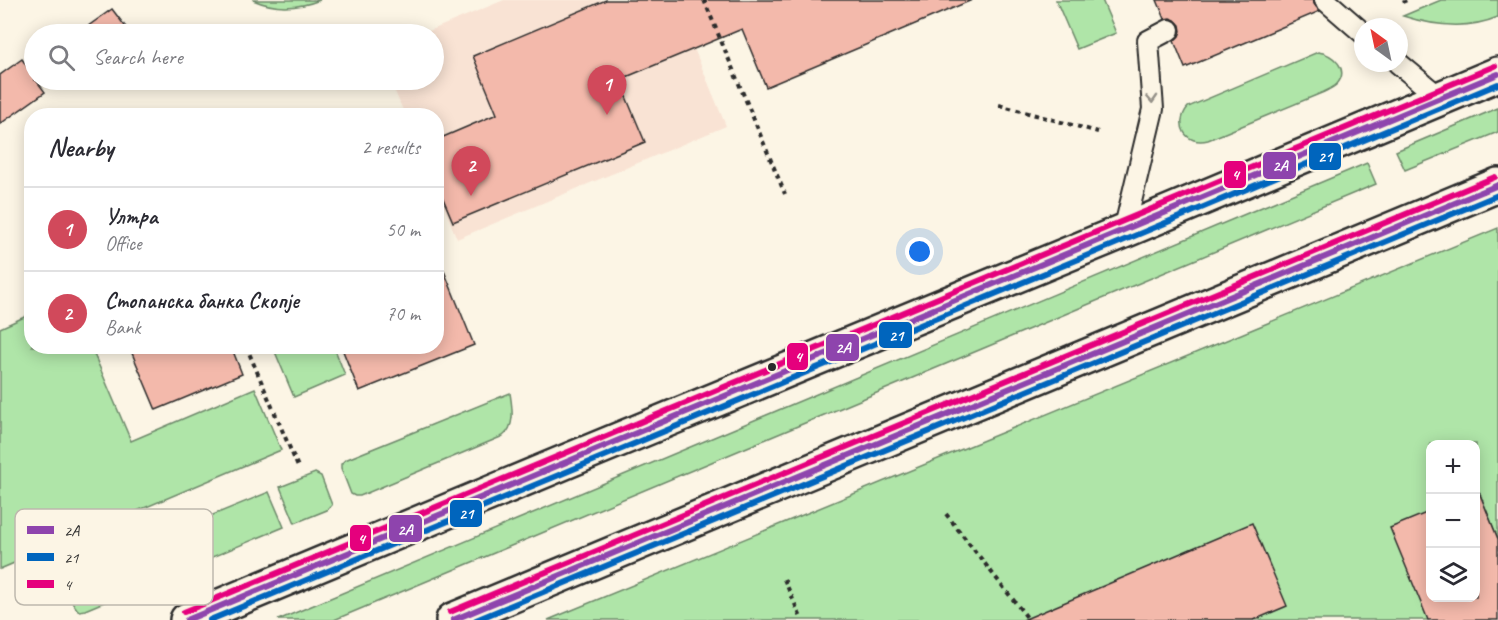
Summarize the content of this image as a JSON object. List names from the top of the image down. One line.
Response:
{"lines":["transit line 4","transit line 2A","transit line 21"],"legend":["2A","21","4"],"north":"top left","page":{"search":"Search here","pins":["1","2"],"heading":["Nearby","2 results"],"list":[{"mark":"1","name":"Ултра","note":"Office","value":"50 m"},{"mark":"2","name":"Стопанска банка Скопје","note":"Bank","value":"70 m"}],"map_buttons":["+","−"]}}
